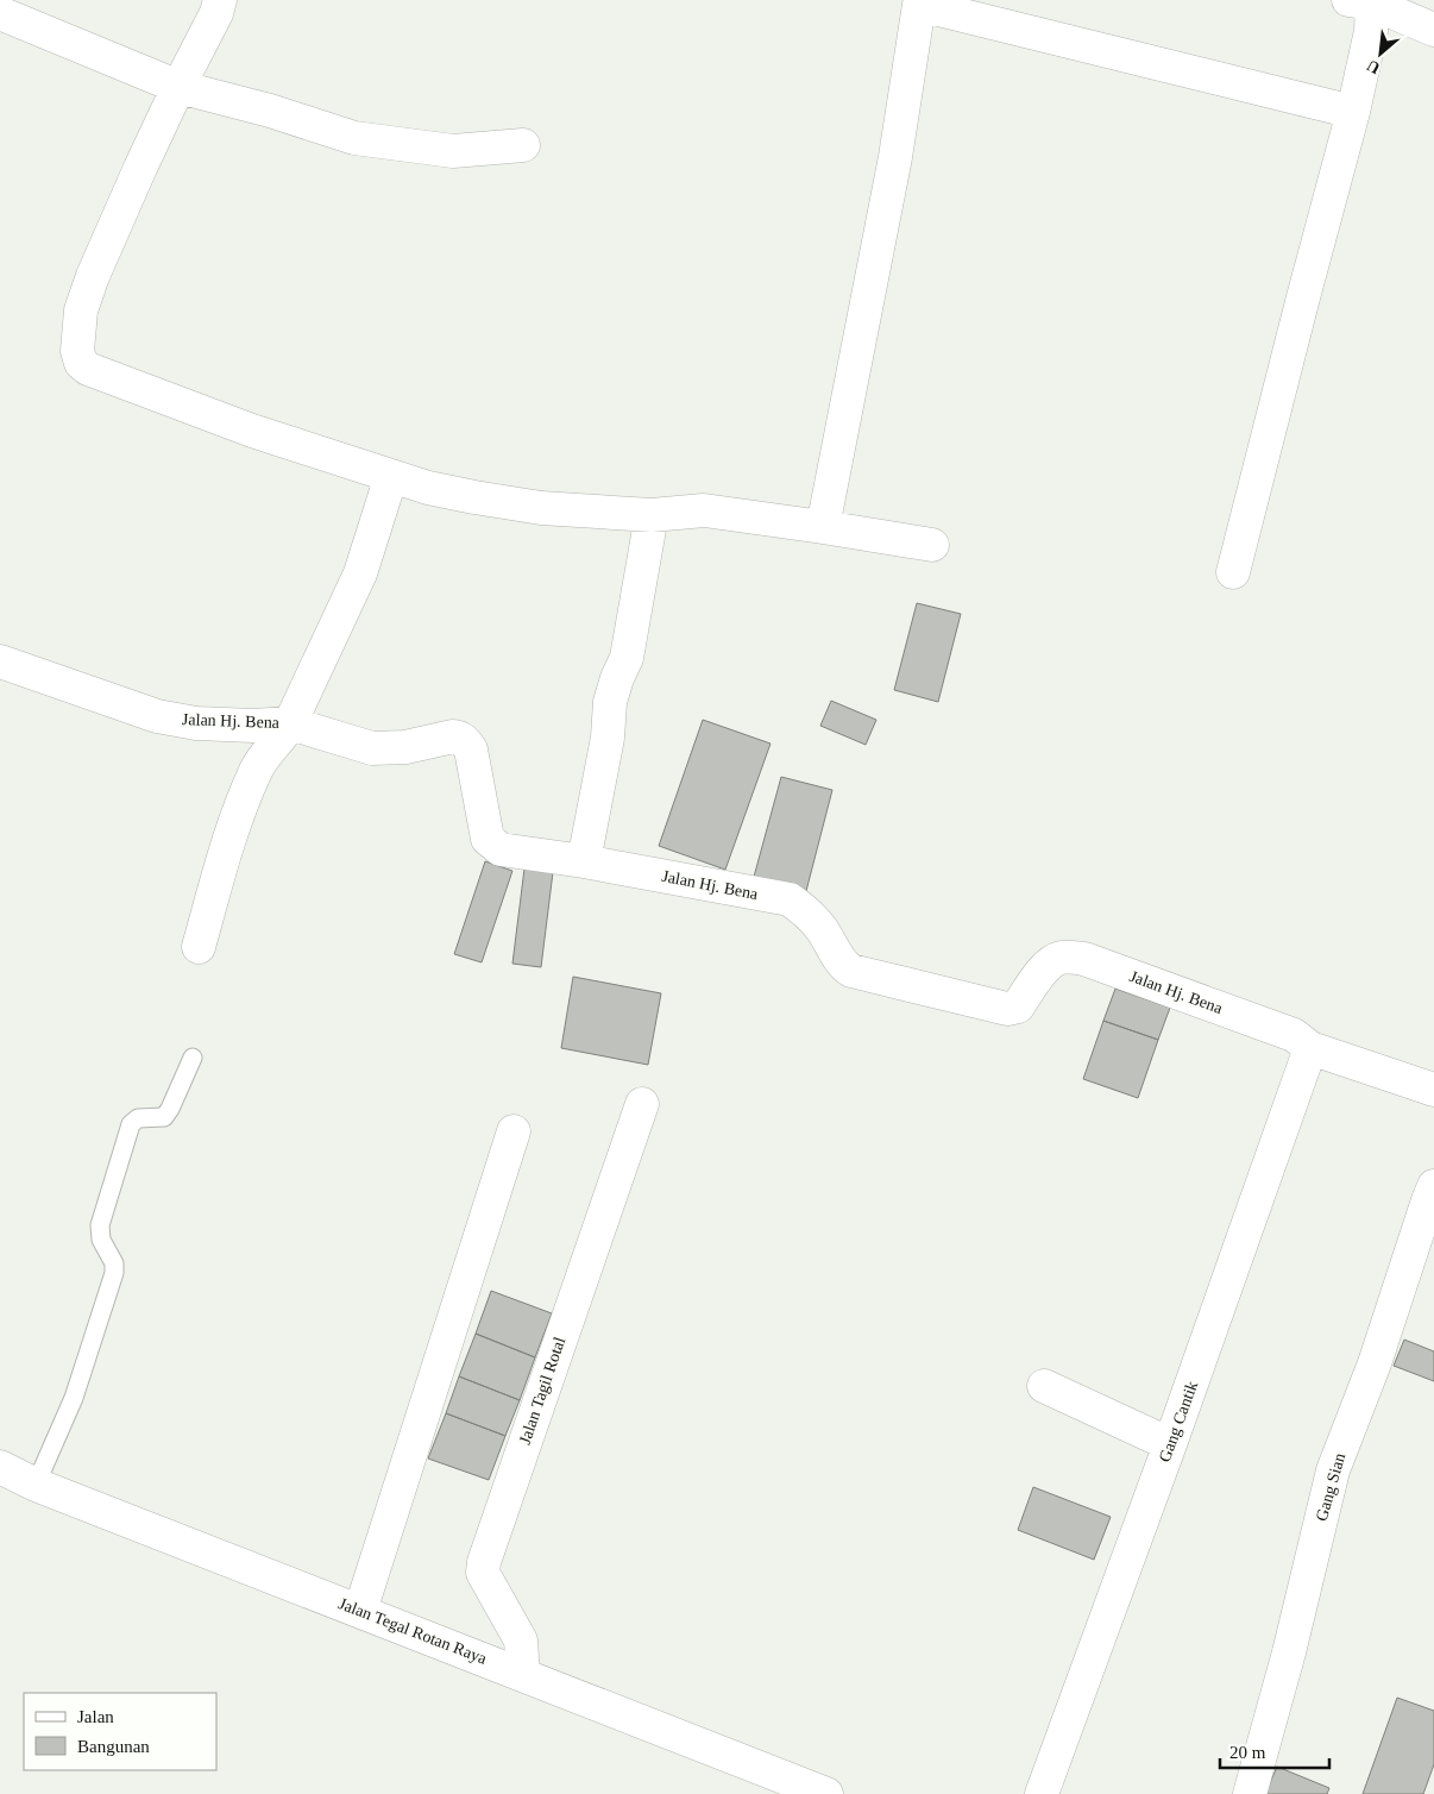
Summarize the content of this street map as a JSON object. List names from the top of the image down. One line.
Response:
{"streets":{"street":["Jalan Hj. Bena","Jalan Tagil Rotal","Gang Cantik","Gang Sian","Jalan Tegal Rotan Raya"]},"crossings":[["Jalan Hj. Bena","Gang Cantik"],["Jalan Tagil Rotal","Jalan Tegal Rotan Raya"]],"legend":["Jalan","Bangunan"],"scale_bar":"20 m","north":"bottom left"}
